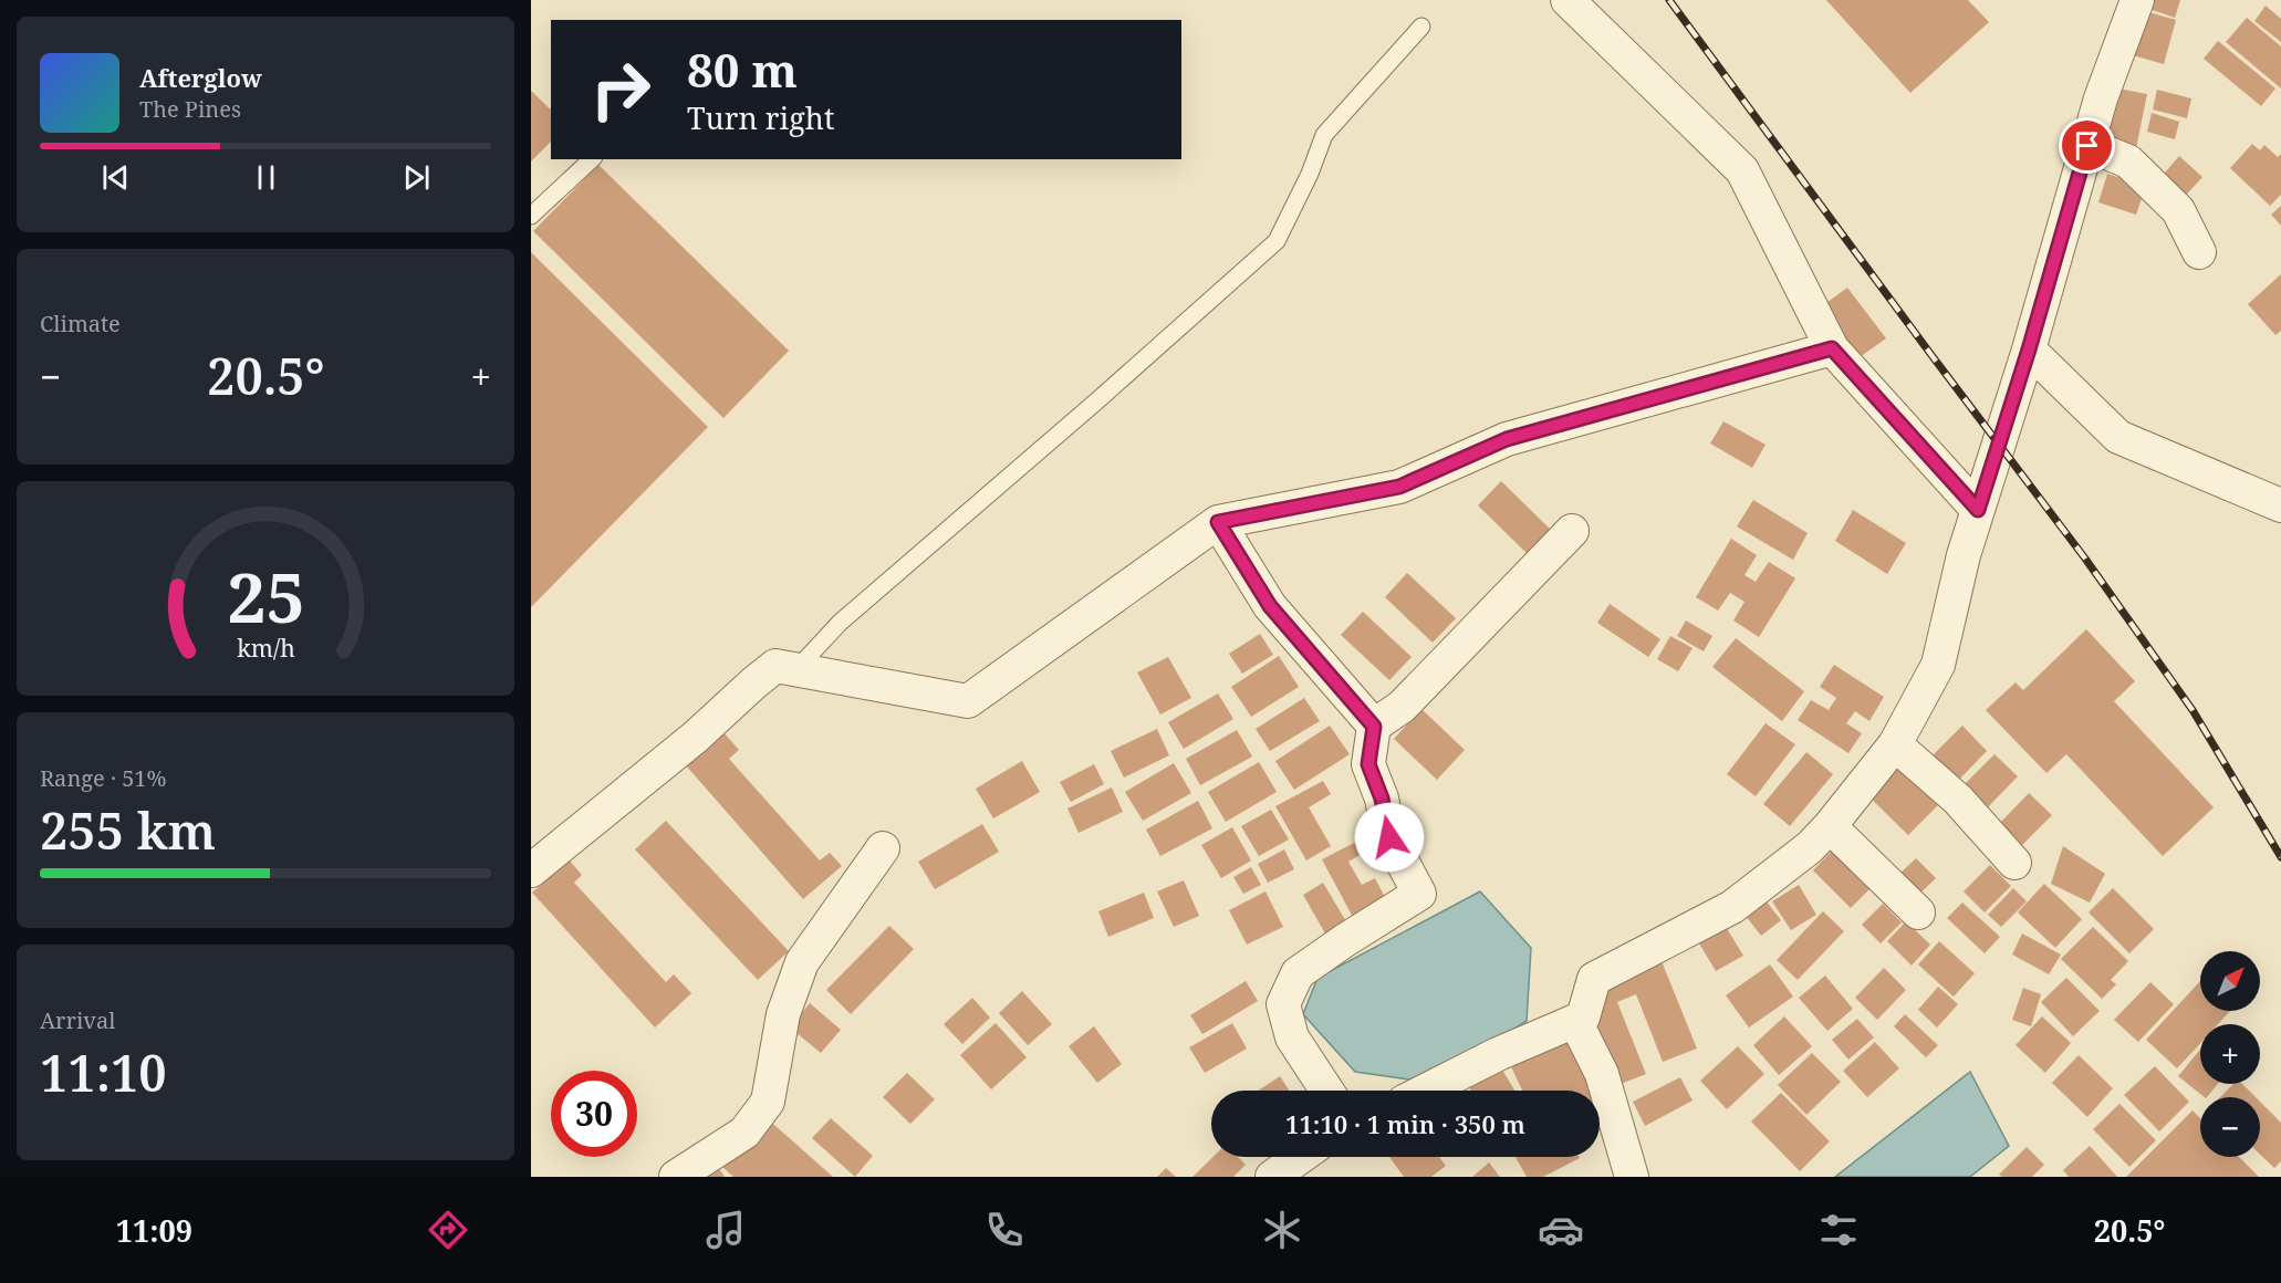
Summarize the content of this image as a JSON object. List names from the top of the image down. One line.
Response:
{"north":"top right","page":{"turn":["80 m","Turn right"],"song":["Afterglow","The Pines"],"tile":["Climate",["Range · 51%","255 km"],["Arrival","11:10"]],"heat":["−","20.5°","+"],"map_buttons":["+","−"],"limit":"30","trip":"11:10 · 1 min · 350 m","tabs":["11:09","20.5°"],"gauge":["25","km/h"]}}
